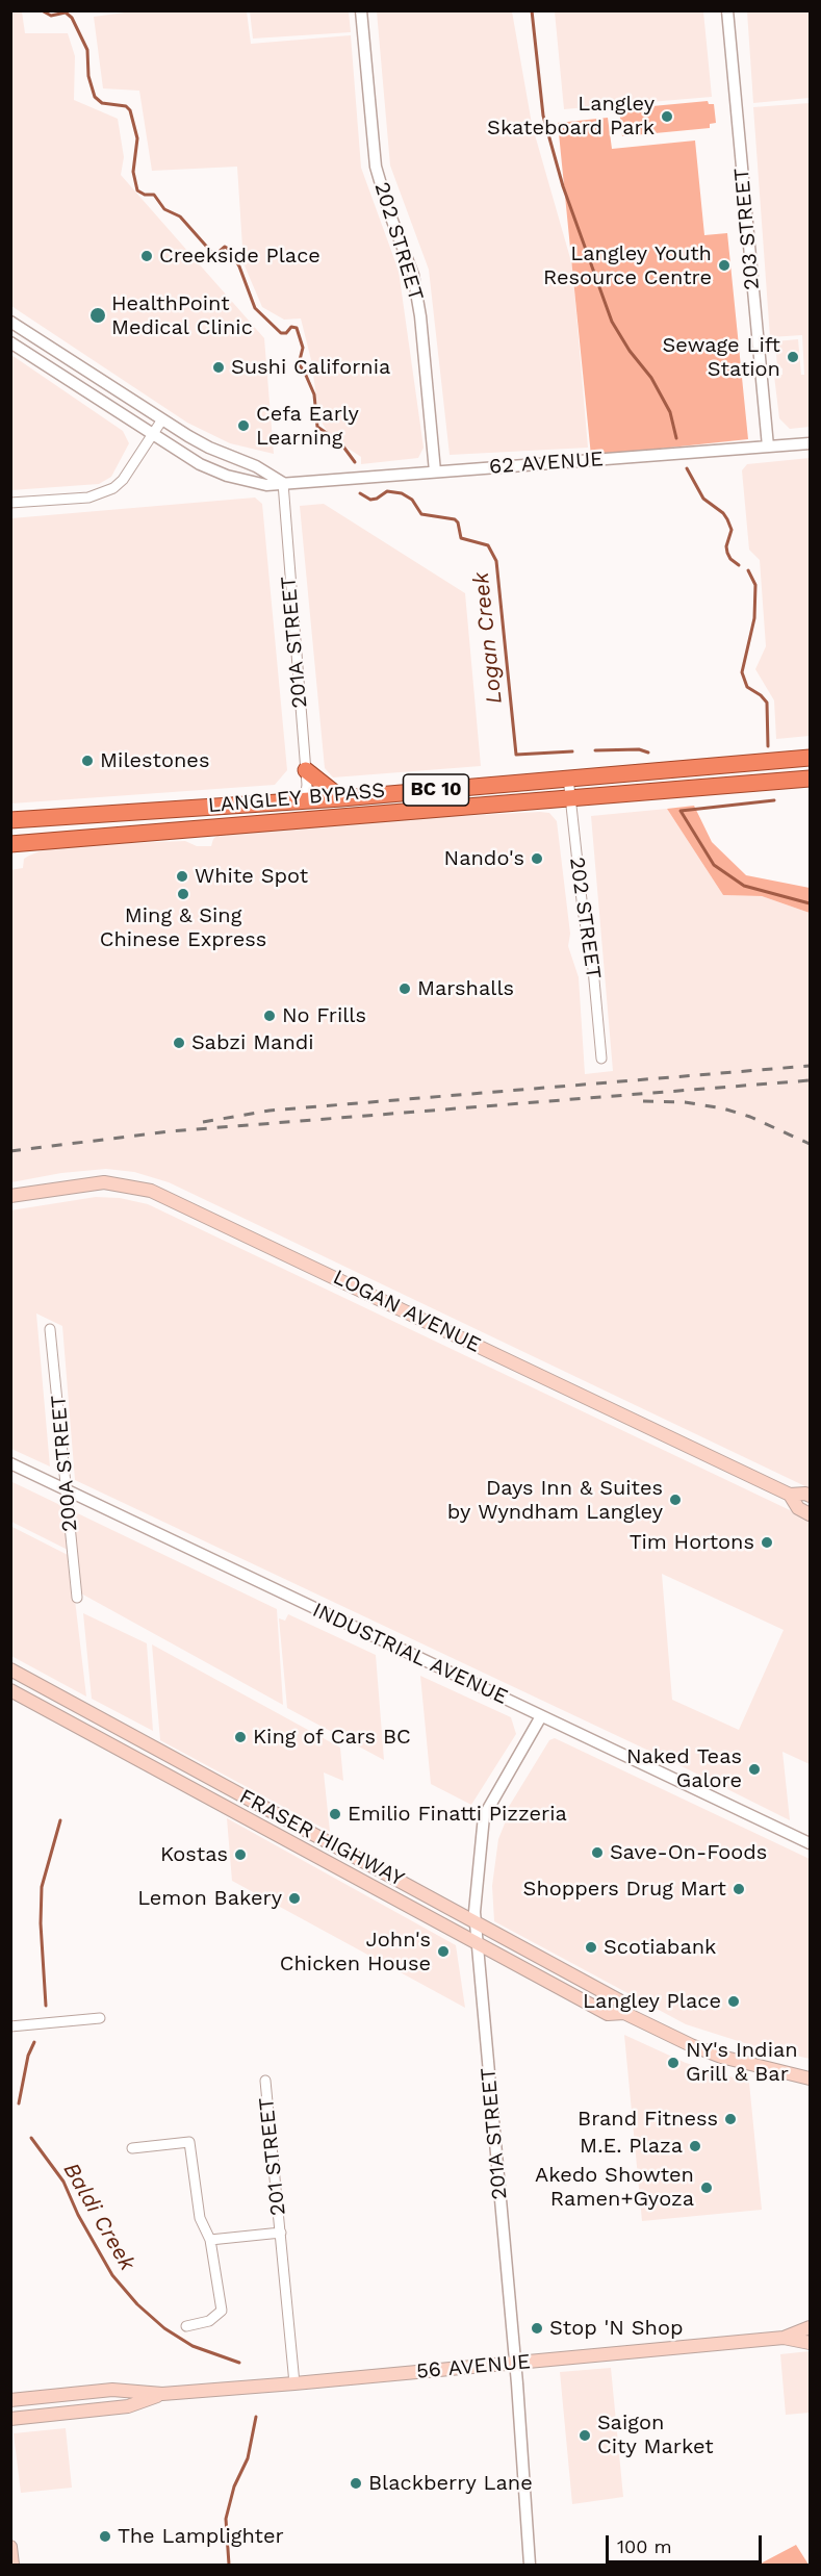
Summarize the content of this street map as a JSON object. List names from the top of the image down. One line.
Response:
{"streets":{"highway":["BC 10","LANGLEY BYPASS"],"main road":["LOGAN AVENUE","FRASER HIGHWAY","56 AVENUE"],"street":["203 STREET","202 STREET","62 AVENUE","201A STREET","200A STREET","INDUSTRIAL AVENUE","201 STREET"]},"crossings":[["203 STREET","62 AVENUE"],["202 STREET","62 AVENUE"],["202 STREET","LANGLEY BYPASS"],["62 AVENUE","201A STREET"],["201A STREET","LANGLEY BYPASS"],["201A STREET","INDUSTRIAL AVENUE"],["201A STREET","FRASER HIGHWAY"],["201A STREET","56 AVENUE"],["200A STREET","INDUSTRIAL AVENUE"],["201 STREET","56 AVENUE"]],"water":["Logan Creek","Baldi Creek"],"places":["Langley Skateboard Park","Creekside Place","Langley Youth Resource Centre","HealthPoint Medical Clinic","Sewage Lift Station","Sushi California","Cefa Early Learning","Milestones","Nando's","White Spot","Ming & Sing Chinese Express","Marshalls","No Frills","Sabzi Mandi","Days Inn & Suites by Wyndham Langley","Tim Hortons","King of Cars BC","Naked Teas Galore","Emilio Finatti Pizzeria","Save-On-Foods","Kostas","Shoppers Drug Mart","Lemon Bakery","Scotiabank","John's Chicken House","Langley Place","NY's Indian Grill & Bar","Brand Fitness","M.E. Plaza","Akedo Showten Ramen+Gyoza","Stop 'N Shop","Saigon City Market","Blackberry Lane","The Lamplighter"],"scale_bar":"100 m"}
